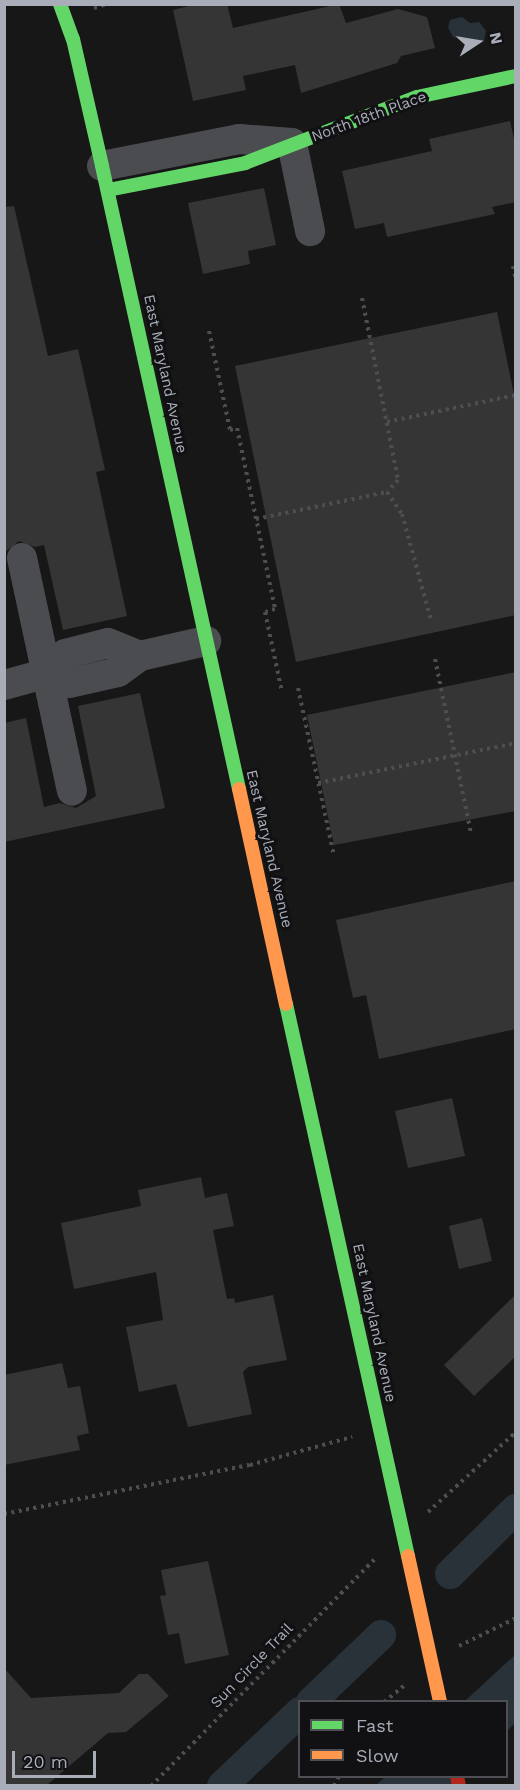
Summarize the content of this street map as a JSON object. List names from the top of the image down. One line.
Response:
{"streets":{"street":["North 18th Place","East Maryland Avenue"],"path":["Sun Circle Trail"]},"crossings":[["North 18th Place","East Maryland Avenue"]],"legend":["Fast","Slow"],"scale_bar":"20 m","north":"right"}
